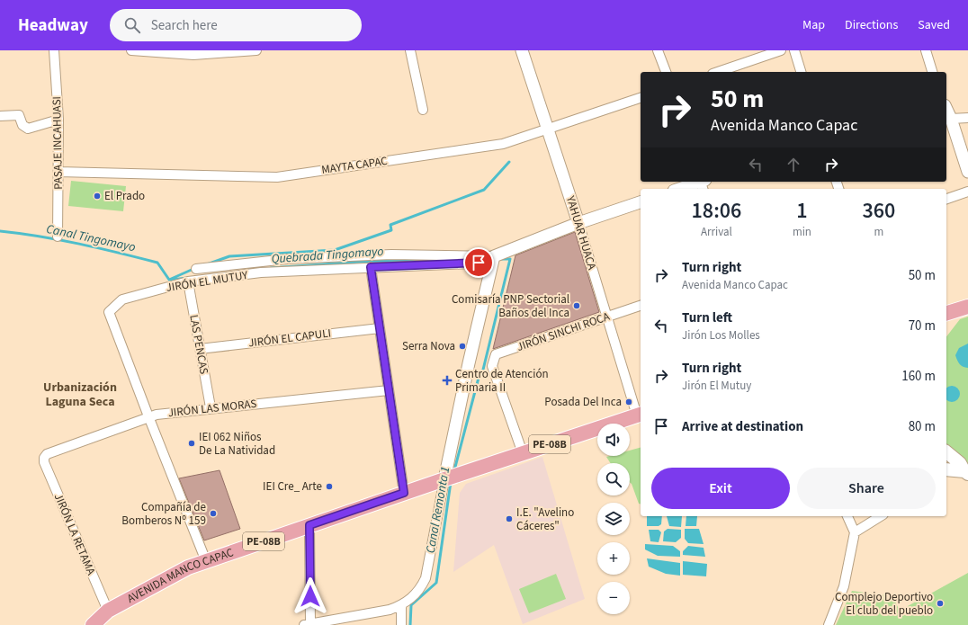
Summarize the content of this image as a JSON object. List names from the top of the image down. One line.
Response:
{"streets":{"main road":["PE-08B","AVENIDA MANCO CAPAC"],"street":["PASAJE INCAHUASI","MAYTA CAPAC","YAHUAR HUACA","JIRÓN EL MUTUY","JIRÓN SINCHI ROCA","JIRÓN EL CAPULI","LAS PENCAS","JIRÓN LAS MORAS","JIRÓN LA RETAMA"]},"crossings":[["PASAJE INCAHUASI","MAYTA CAPAC"],["MAYTA CAPAC","YAHUAR HUACA"],["YAHUAR HUACA","JIRÓN SINCHI ROCA"],["YAHUAR HUACA","AVENIDA MANCO CAPAC"],["JIRÓN EL MUTUY","LAS PENCAS"],["JIRÓN EL MUTUY","JIRÓN LAS MORAS"],["JIRÓN EL MUTUY","AVENIDA MANCO CAPAC"],["JIRÓN SINCHI ROCA","AVENIDA MANCO CAPAC"],["JIRÓN EL CAPULI","LAS PENCAS"],["LAS PENCAS","JIRÓN LAS MORAS"],["JIRÓN LAS MORAS","JIRÓN LA RETAMA"],["JIRÓN LA RETAMA","AVENIDA MANCO CAPAC"]],"districts":["Urbanización Laguna Seca"],"water":["Canal Tingomayo","Quebrada Tingomayo","Canal Remonta 1"],"places":{"other":["El Prado","Comisaría PNP Sectorial Baños del Inca","Serra Nova","Posada Del Inca","IEI 062 Niños De La Natividad","IEI Cre_ Arte","Compañía de Bomberos Nº 159","I.E. \"Avelino Cáceres\"","Complejo Deportivo El club del pueblo"],"health":["Centro de Atención Primaria II"]},"page":{"header":"Headway","search":"Search here","nav":["Map","Directions","Saved"],"turn":["50 m","Avenida Manco Capac"],"eta":["18:06","Arrival","1","min","360","m"],"list":[{"name":"Turn right","note":"Avenida Manco Capac","value":"50 m"},{"name":"Turn left","note":"Jirón Los Molles","value":"70 m"},{"name":"Turn right","note":"Jirón El Mutuy","value":"160 m"},{"name":"Arrive at destination","value":"80 m"}],"map_buttons":["+","−"],"buttons":["Exit","Share"]}}
